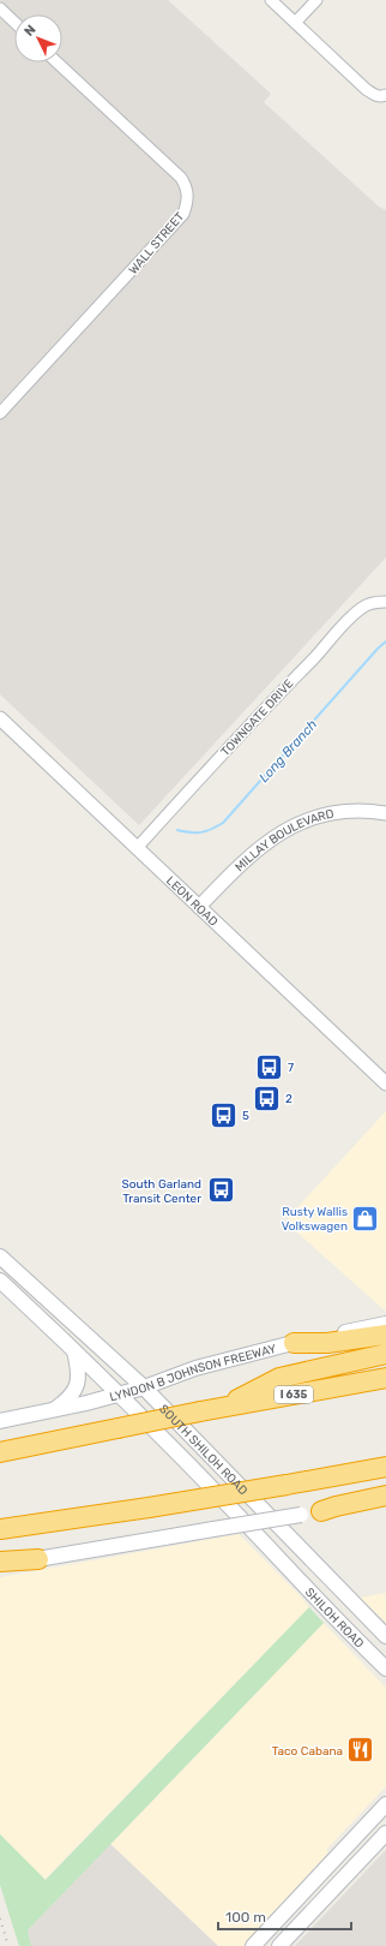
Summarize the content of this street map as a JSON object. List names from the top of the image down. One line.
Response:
{"streets":{"highway":["I 635"],"main road":["LYNDON B JOHNSON FREEWAY","SOUTH SHILOH ROAD","SHILOH ROAD"],"street":["WALL STREET","TOWNGATE DRIVE","MILLAY BOULEVARD","LEON ROAD"]},"crossings":[["TOWNGATE DRIVE","LEON ROAD"],["MILLAY BOULEVARD","LEON ROAD"],["LYNDON B JOHNSON FREEWAY","SOUTH SHILOH ROAD"],["SOUTH SHILOH ROAD","SHILOH ROAD"]],"water":["Long Branch"],"places":{"bus stop":["7","2","5","South Garland Transit Center"],"shop":["Rusty Wallis Volkswagen"],"restaurant":["Taco Cabana"]},"scale_bar":"100 m","north":"top left"}
